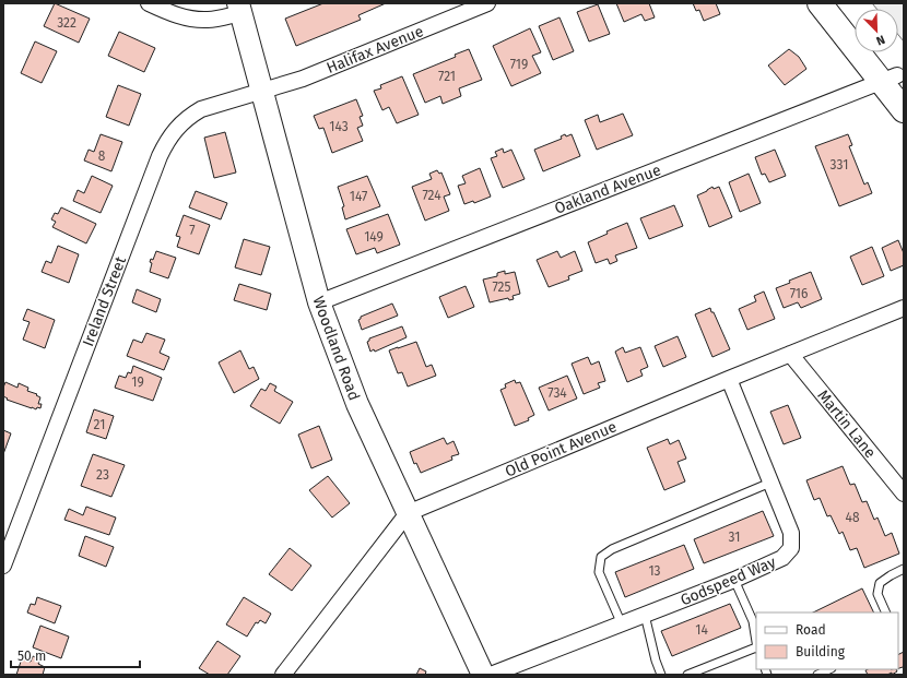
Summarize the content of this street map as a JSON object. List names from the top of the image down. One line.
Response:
{"streets":{"main road":["Woodland Road"],"street":["Halifax Avenue","Oakland Avenue","Ireland Street","Martin Lane","Old Point Avenue","Godspeed Way"]},"crossings":[["Halifax Avenue","Ireland Street"],["Halifax Avenue","Woodland Road"],["Oakland Avenue","Woodland Road"],["Ireland Street","Woodland Road"],["Woodland Road","Old Point Avenue"],["Martin Lane","Old Point Avenue"],["Old Point Avenue","Godspeed Way"]],"house_numbers":["322","719","721","143","8","331","724","147","7","149","725","716","19","734","21","23","48","31","13","14"],"legend":["Road","Building"],"scale_bar":"50 m","north":"bottom right"}
